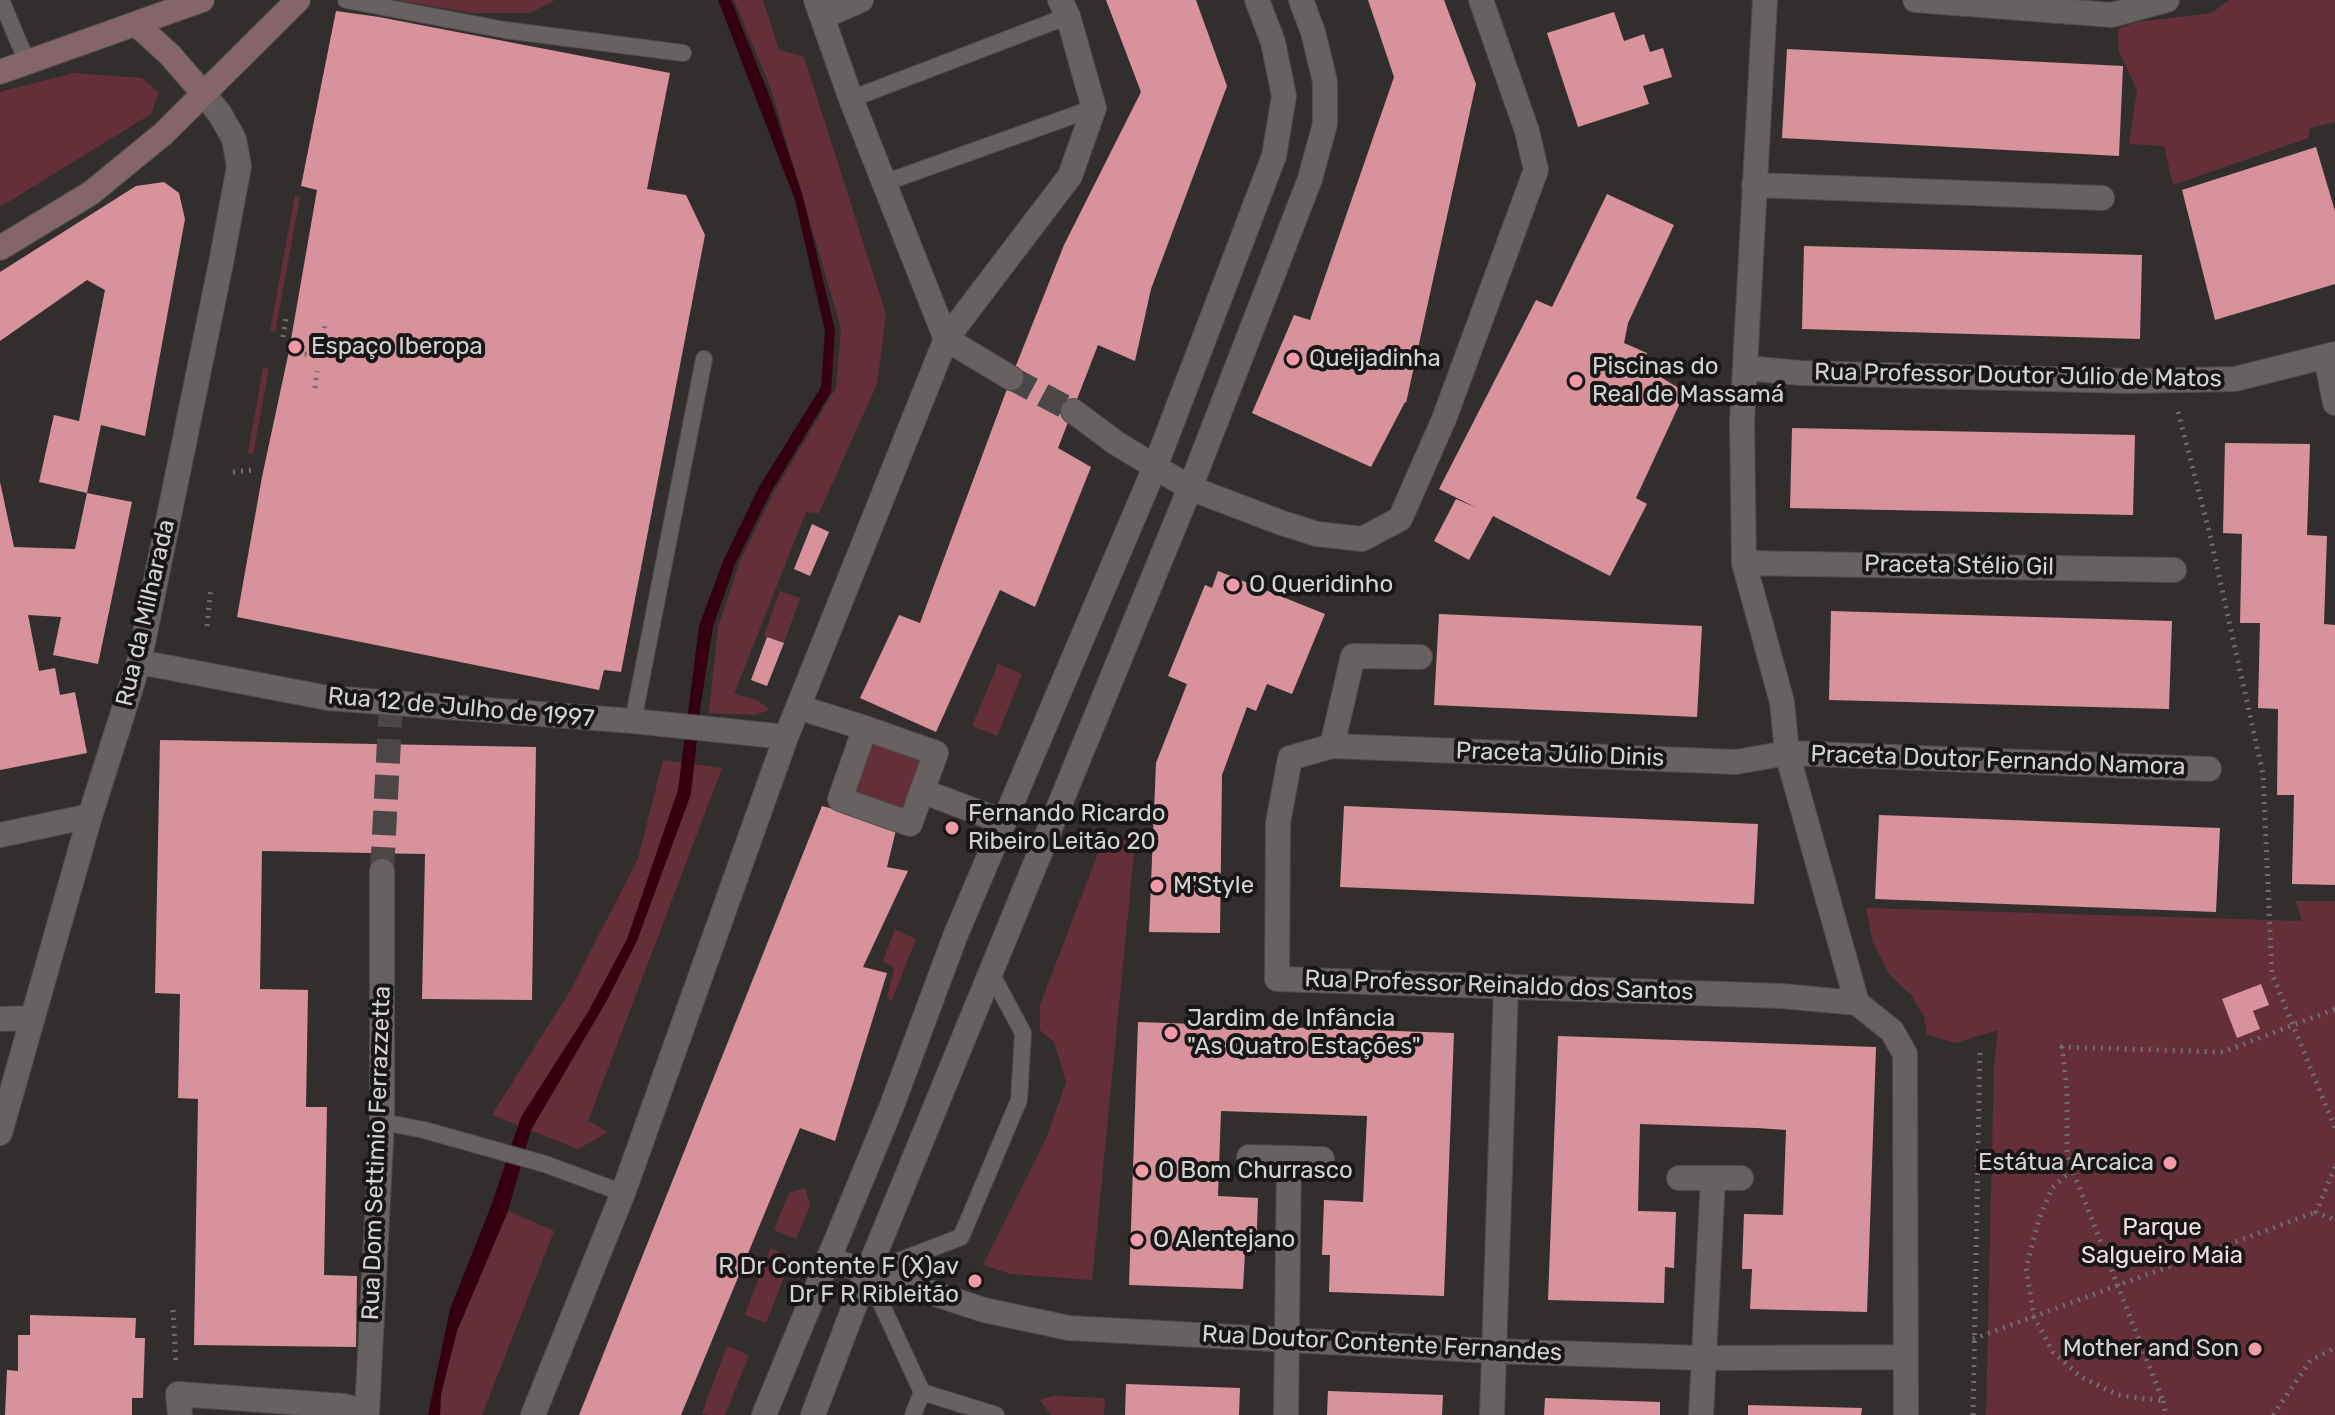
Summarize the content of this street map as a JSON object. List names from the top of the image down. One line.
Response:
{"streets":{"street":["Rua Professor Doutor Júlio de Matos","Praceta Stélio Gil","Rua da Milharada","Rua 12 de Julho de 1997","Praceta Júlio Dinis","Praceta Doutor Fernando Namora","Rua Professor Reinaldo dos Santos","Rua Dom Settimio Ferrazzetta","Rua Doutor Contente Fernandes"]},"crossings":[["Rua da Milharada","Rua 12 de Julho de 1997"],["Praceta Júlio Dinis","Praceta Doutor Fernando Namora"],["Praceta Júlio Dinis","Rua Professor Reinaldo dos Santos"]],"parks":["Parque Salgueiro Maia"],"places":["Espaço Iberopa","Queijadinha","Piscinas do Real de Massamá","O Queridinho","Fernando Ricardo Ribeiro Leitão 20","M'Style","Jardim de Infância \"As Quatro Estações\"","Estátua Arcaica","O Bom Churrasco","O Alentejano","R Dr Contente F (X)av Dr F R Ribleitão","Mother and Son"]}
